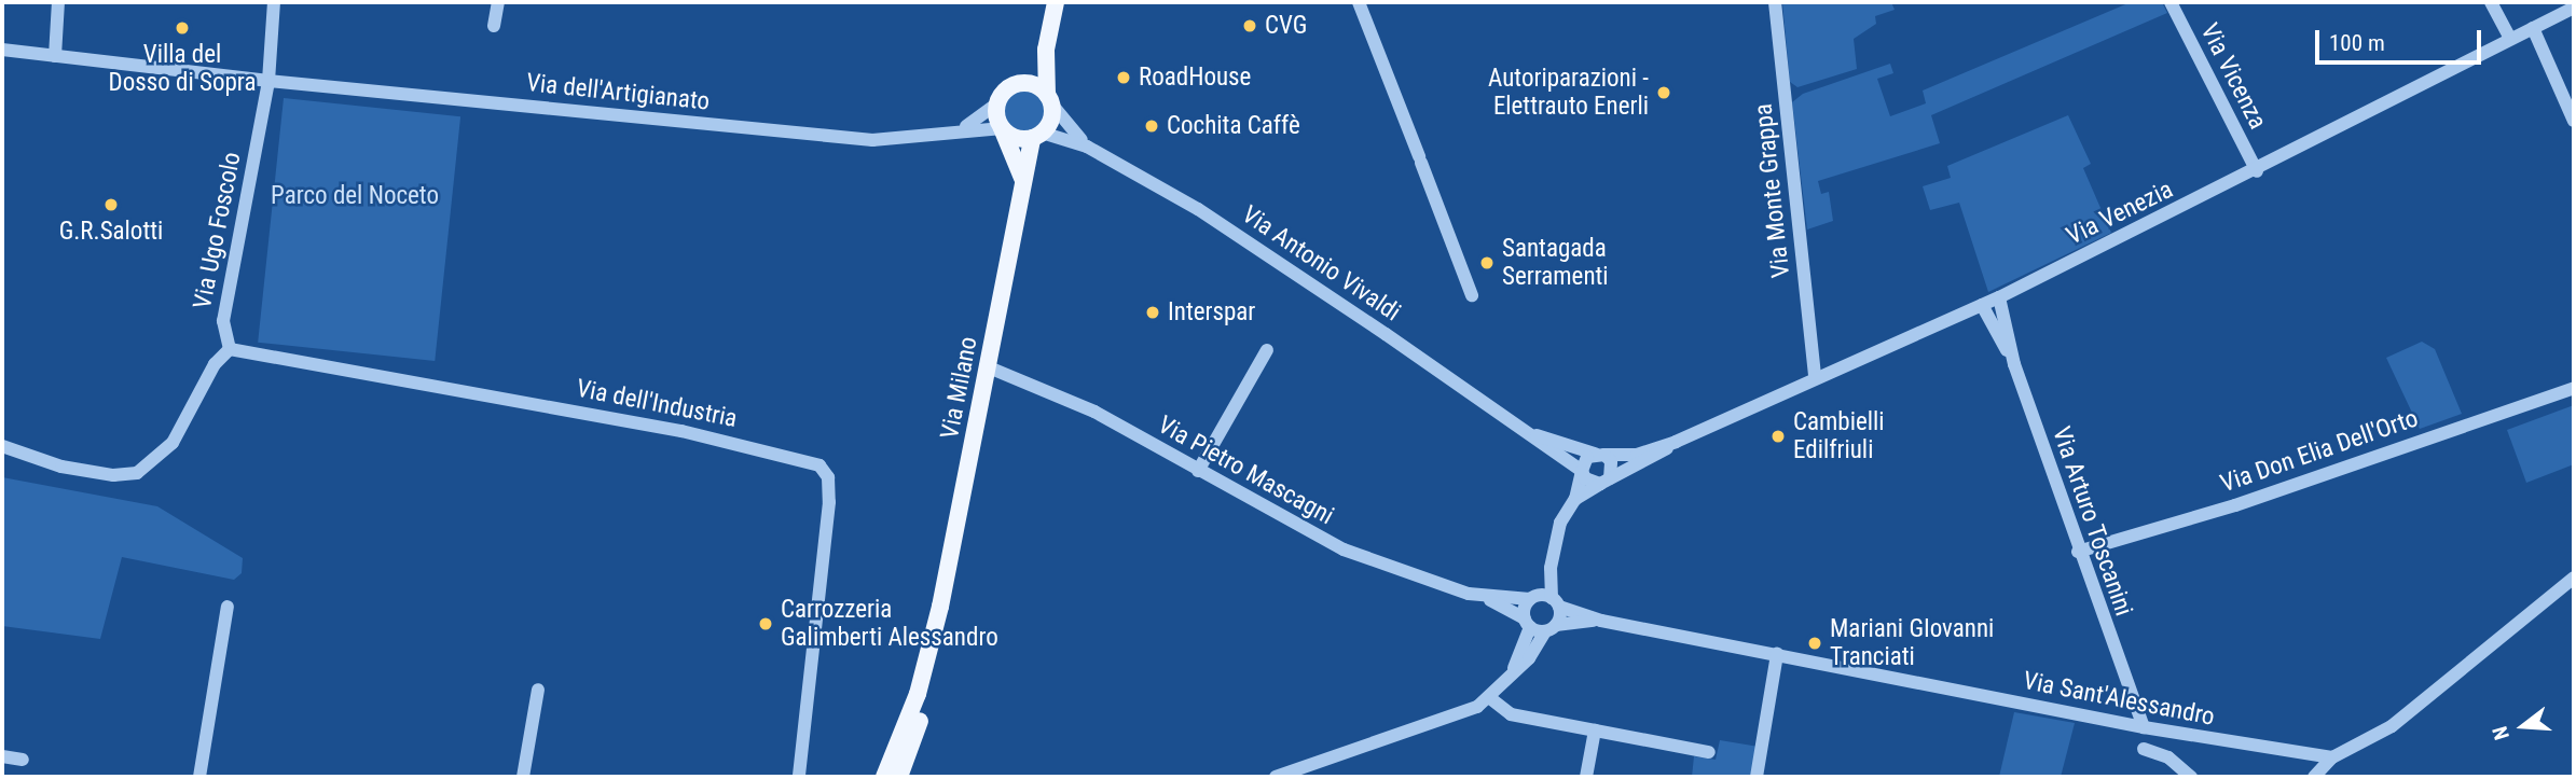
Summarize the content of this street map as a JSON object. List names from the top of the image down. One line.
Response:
{"streets":{"main road":["Via Milano"],"street":["Via Vicenza","Via dell'Artigianato","Via Monte Grappa","Via Venezia","Via Ugo Foscolo","Via Antonio Vivaldi","Via dell'Industria","Via Don Elia Dell'Orto","Via Pietro Mascagni","Via Arturo Toscanini","Via Sant'Alessandro"]},"crossings":[["Via Vicenza","Via Venezia"],["Via dell'Artigianato","Via Ugo Foscolo"],["Via dell'Artigianato","Via Milano"],["Via Monte Grappa","Via Venezia"],["Via Venezia","Via Antonio Vivaldi"],["Via Ugo Foscolo","Via dell'Industria"],["Via Milano","Via Pietro Mascagni"],["Via Don Elia Dell'Orto","Via Arturo Toscanini"],["Via Pietro Mascagni","Via Sant'Alessandro"],["Via Arturo Toscanini","Via Sant'Alessandro"]],"parks":["Parco del Noceto"],"places":["CVG","Villa del Dosso di Sopra","RoadHouse","Autoriparazioni - Elettrauto Enerli","Cochita Caffè","G.R.Salotti","Santagada Serramenti","Interspar","Cambielli Edilfriuli","Carrozzeria Galimberti Alessandro","Mariani GIovanni Tranciati"],"scale_bar":"100 m","north":"left"}
